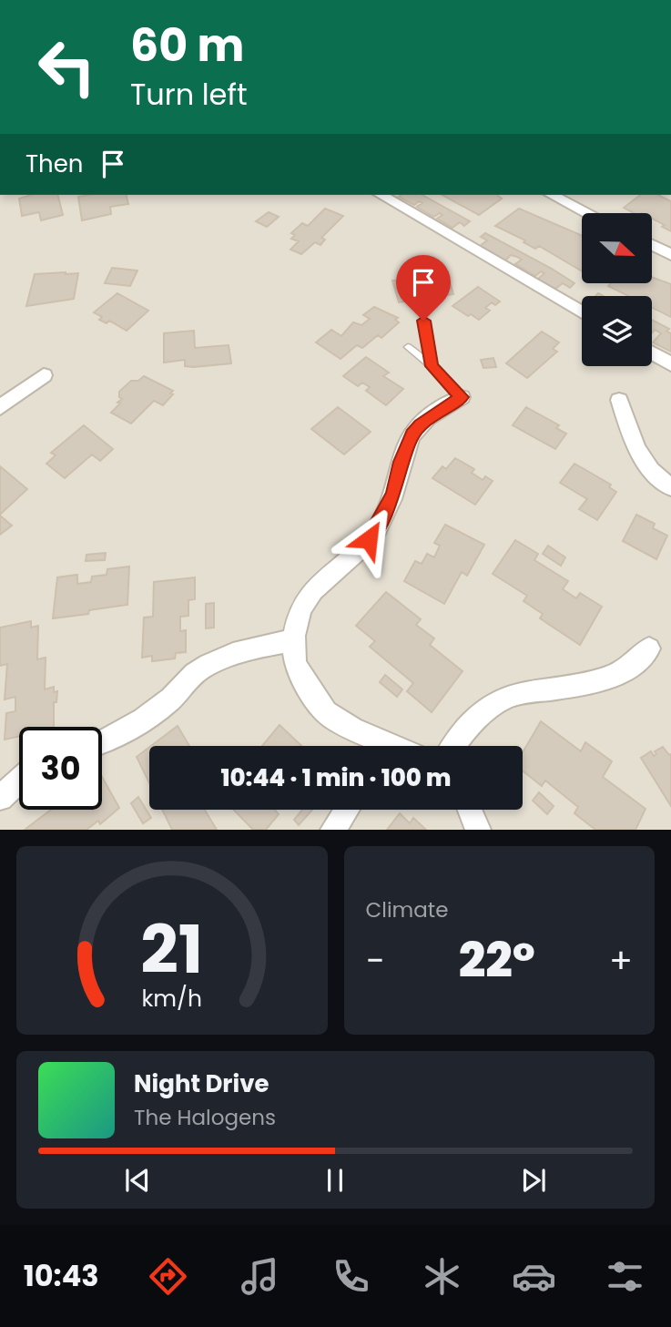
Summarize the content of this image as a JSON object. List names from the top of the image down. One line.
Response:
{"north":"right","page":{"turn":["60 m","Turn left"],"then":"Then","limit":"30","trip":"10:44 · 1 min · 100 m","tile":"Climate","heat":["−","22°","+"],"song":["Night Drive","The Halogens"],"tabs":"10:43","gauge":["21","km/h"]}}
